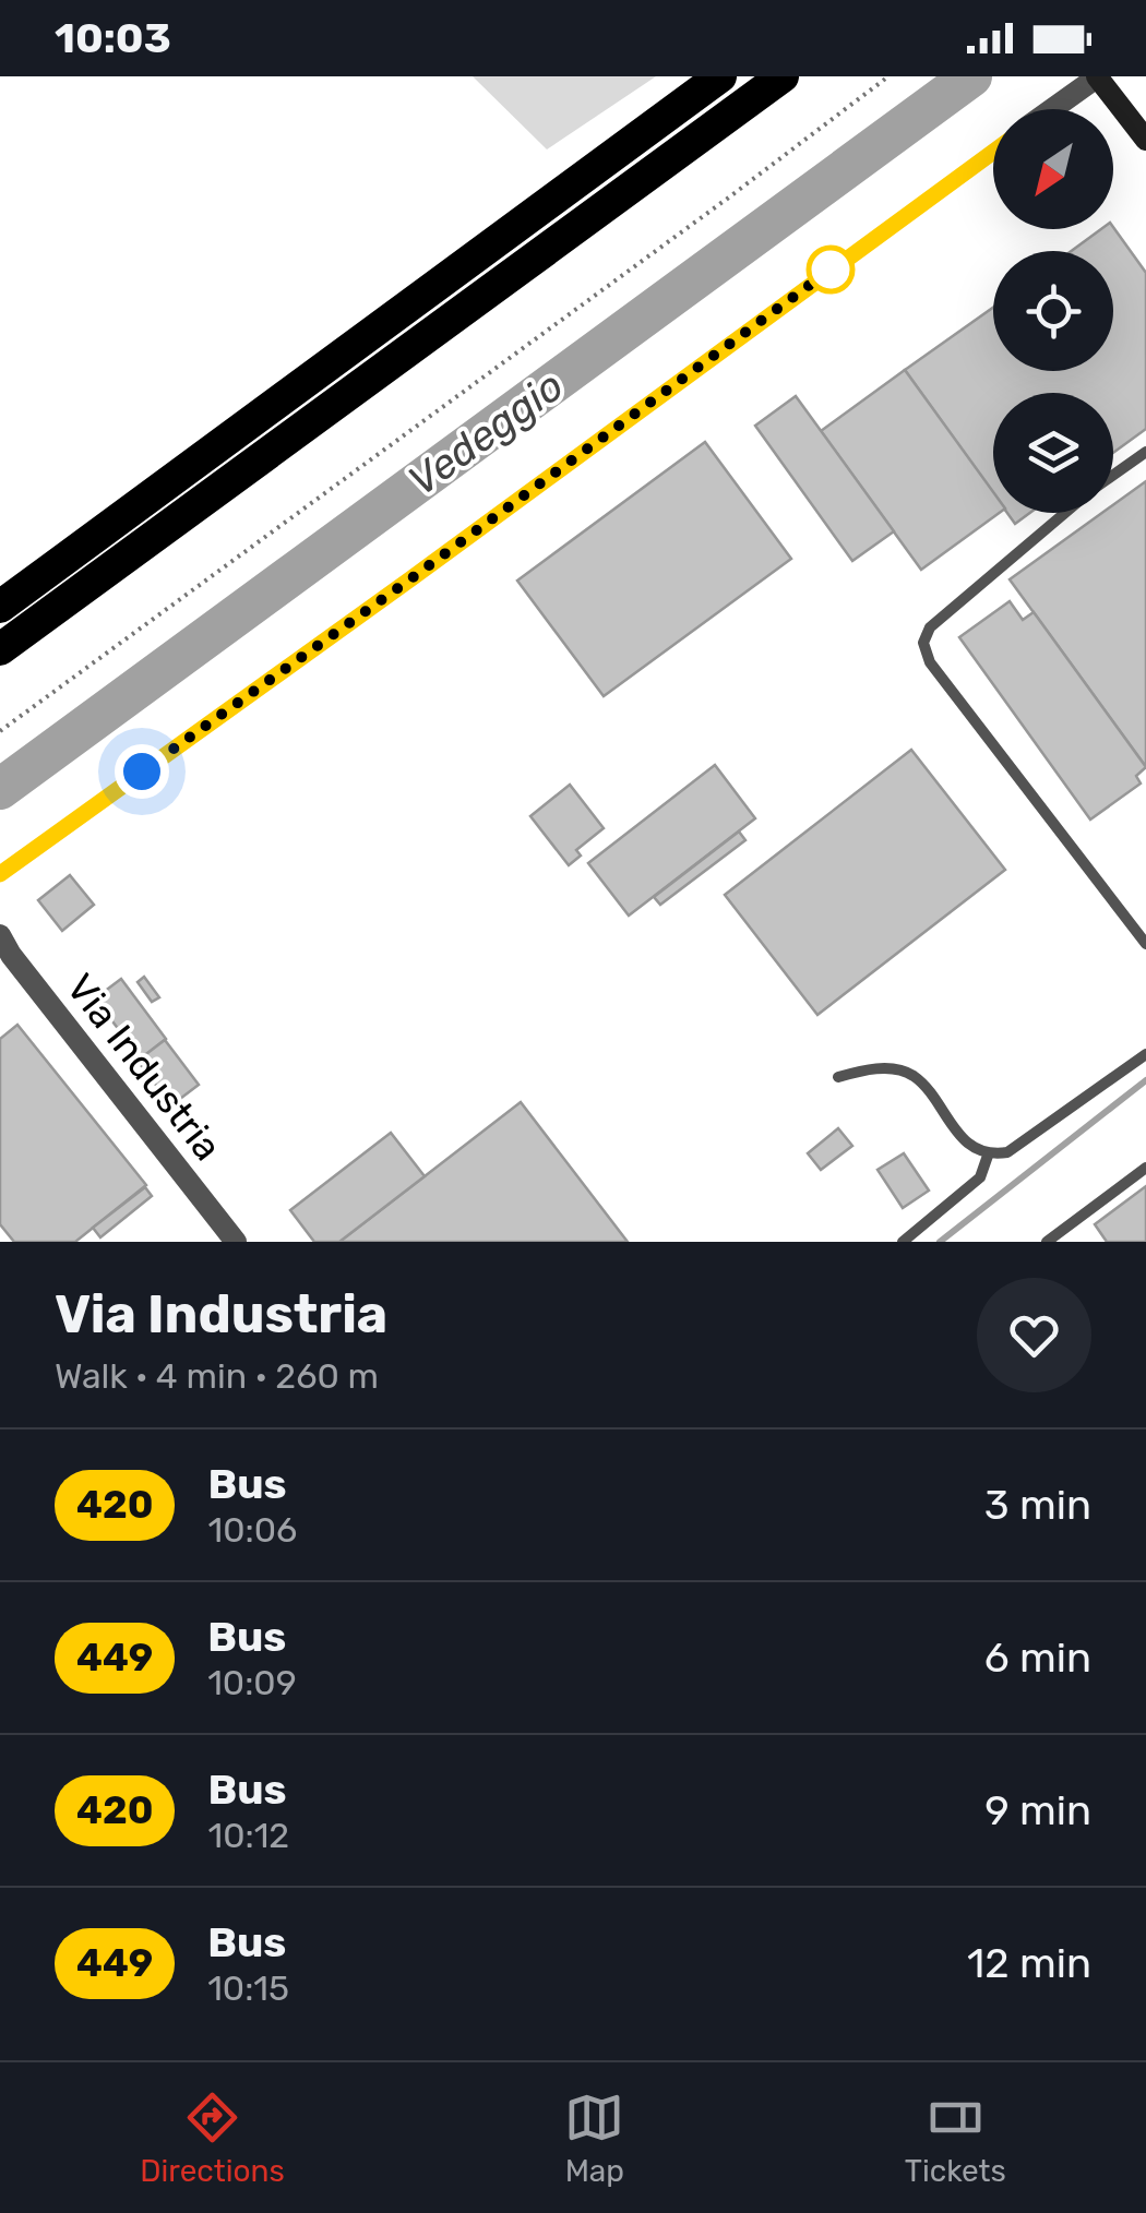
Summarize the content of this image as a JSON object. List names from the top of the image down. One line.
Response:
{"streets":{"street":["Via Industria"]},"water":["Vedeggio"],"lines":["bus line 420"],"north":"bottom left","page":{"status":"10:03","heading":["Via Industria","Walk · 4 min · 260 m"],"list":[{"mark":"420","name":"Bus","note":"10:06","value":"3 min"},{"mark":"449","name":"Bus","note":"10:09","value":"6 min"},{"mark":"420","name":"Bus","note":"10:12","value":"9 min"},{"mark":"449","name":"Bus","note":"10:15","value":"12 min"}],"tabs":["Directions","Map","Tickets"]}}
